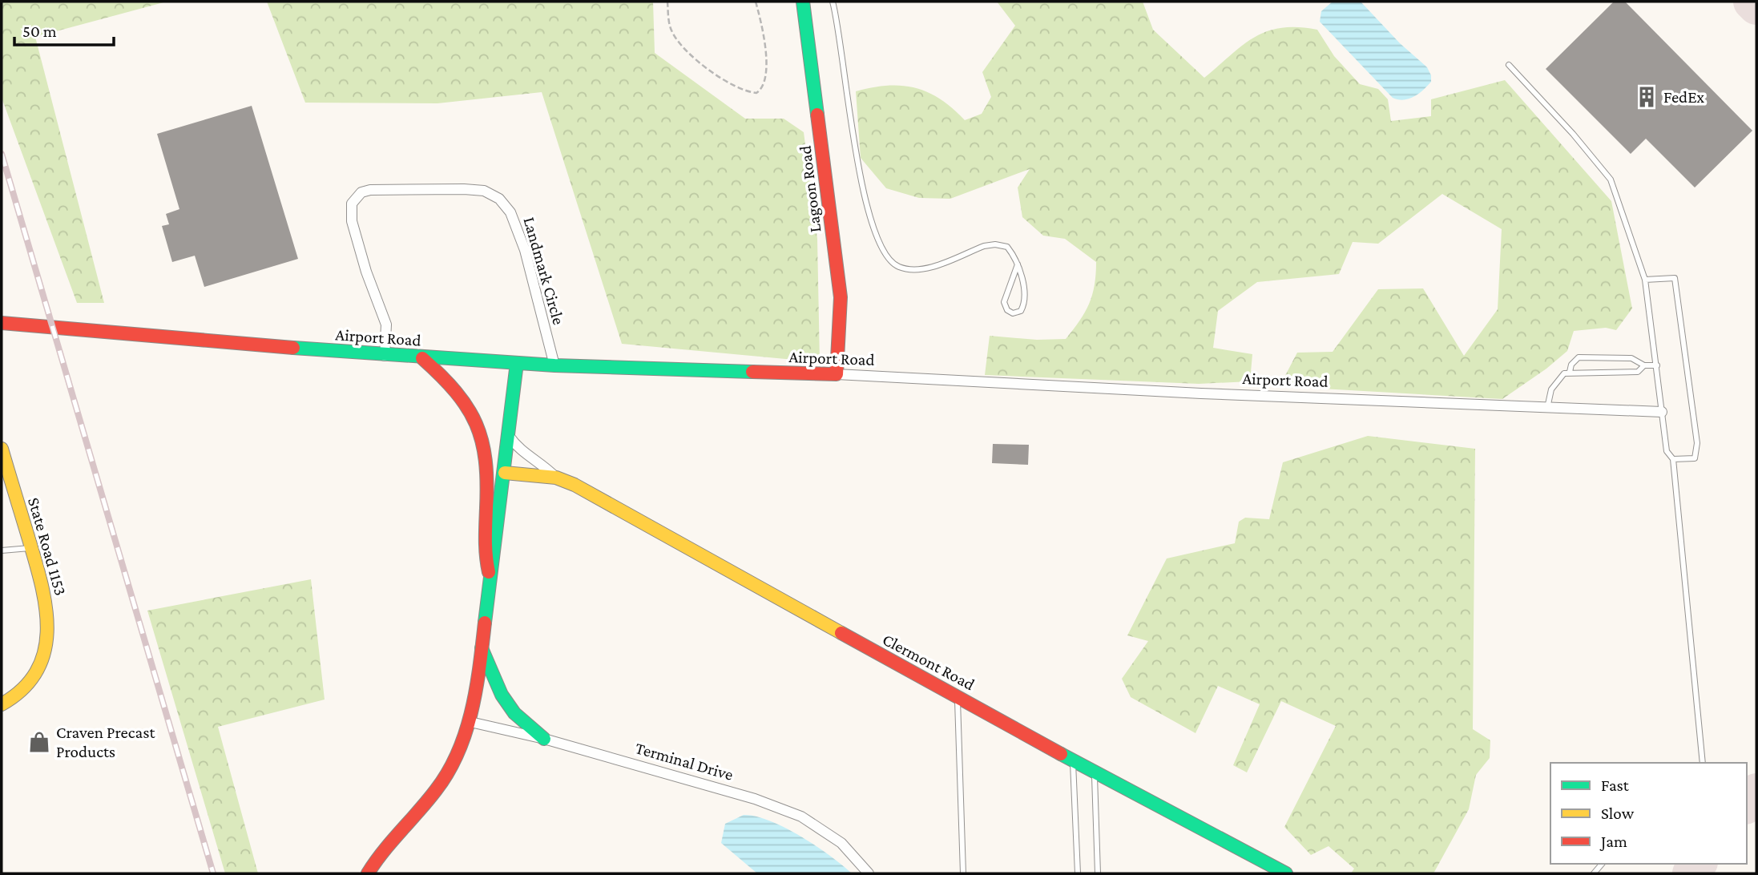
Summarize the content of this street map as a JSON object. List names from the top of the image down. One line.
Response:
{"streets":{"street":["Lagoon Road","Landmark Circle","Airport Road","State Road 1153","Clermont Road","Terminal Drive"]},"crossings":[["Lagoon Road","Airport Road"],["Landmark Circle","Airport Road"]],"places":{"building":["FedEx"],"shop":["Craven Precast Products"]},"legend":["Fast","Slow","Jam"],"scale_bar":"50 m"}
